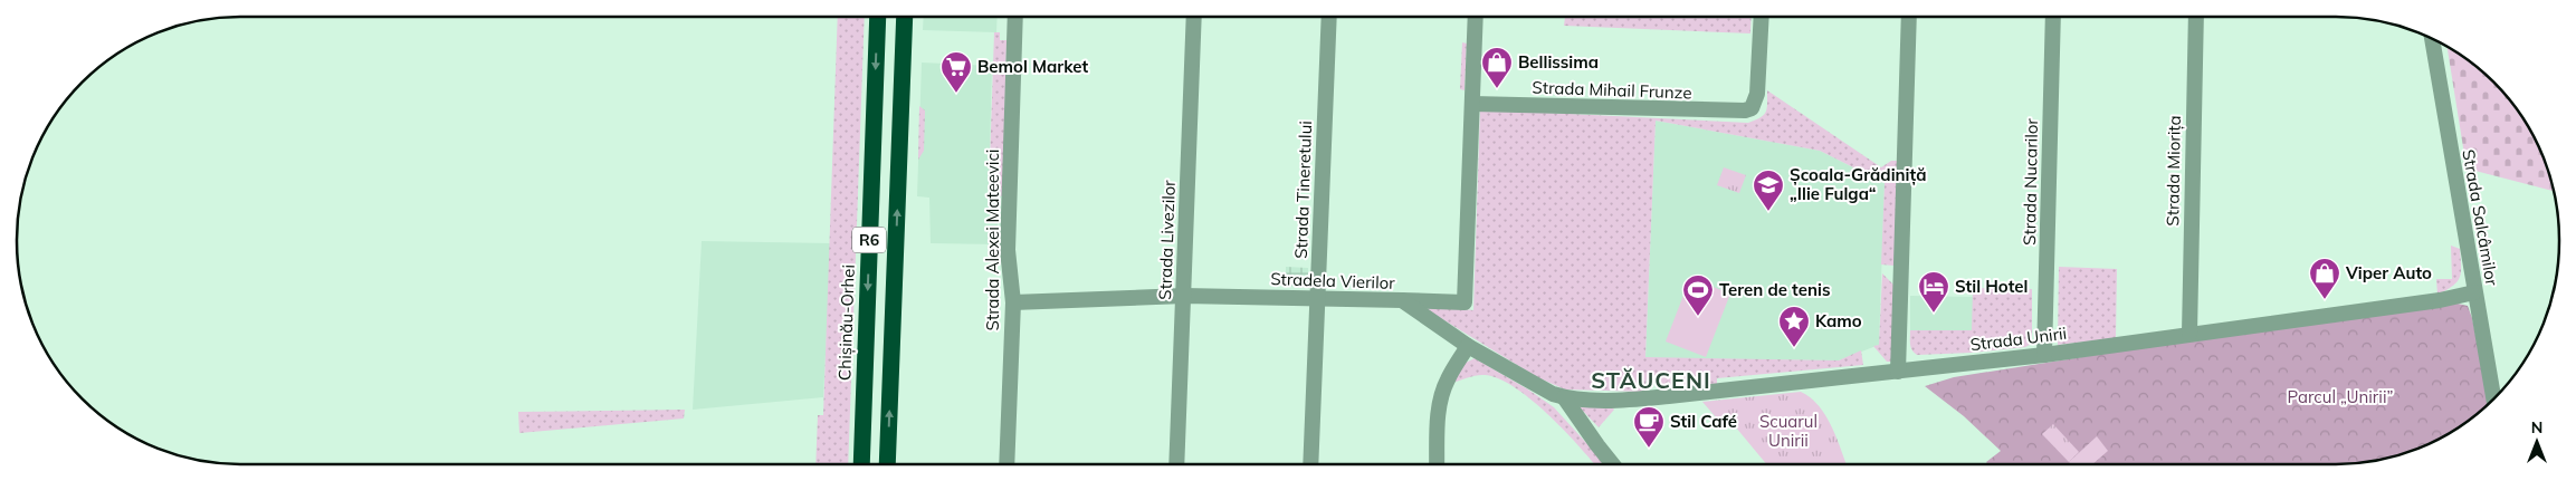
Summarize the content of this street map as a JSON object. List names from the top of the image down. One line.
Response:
{"streets":{"highway":["R6","Chișinău-Orhei"],"street":["Strada Mihail Frunze","Strada Miorița","Strada Nucarilor","Strada Tineretului","Strada Salcâmilor","Strada Alexei Mateevici","Strada Livezilor","Stradela Vierilor","Strada Unirii"]},"crossings":[["Strada Miorița","Strada Unirii"],["Strada Nucarilor","Strada Unirii"],["Strada Tineretului","Stradela Vierilor"],["Strada Salcâmilor","Strada Unirii"],["Strada Alexei Mateevici","Stradela Vierilor"],["Strada Livezilor","Stradela Vierilor"],["Stradela Vierilor","Strada Unirii"]],"districts":["STĂUCENI"],"parks":["Parcul „Unirii”","Scuarul Unirii"],"places":{"shop":["Bellissima","Viper Auto"],"supermarket":["Bemol Market"],"school or university":["Școala-Grădiniță „Ilie Fulga“"],"hotel":["Stil Hotel"],"sports":["Teren de tenis"],"place":["Kamo"],"cafe":["Stil Café"]},"north":"top"}
